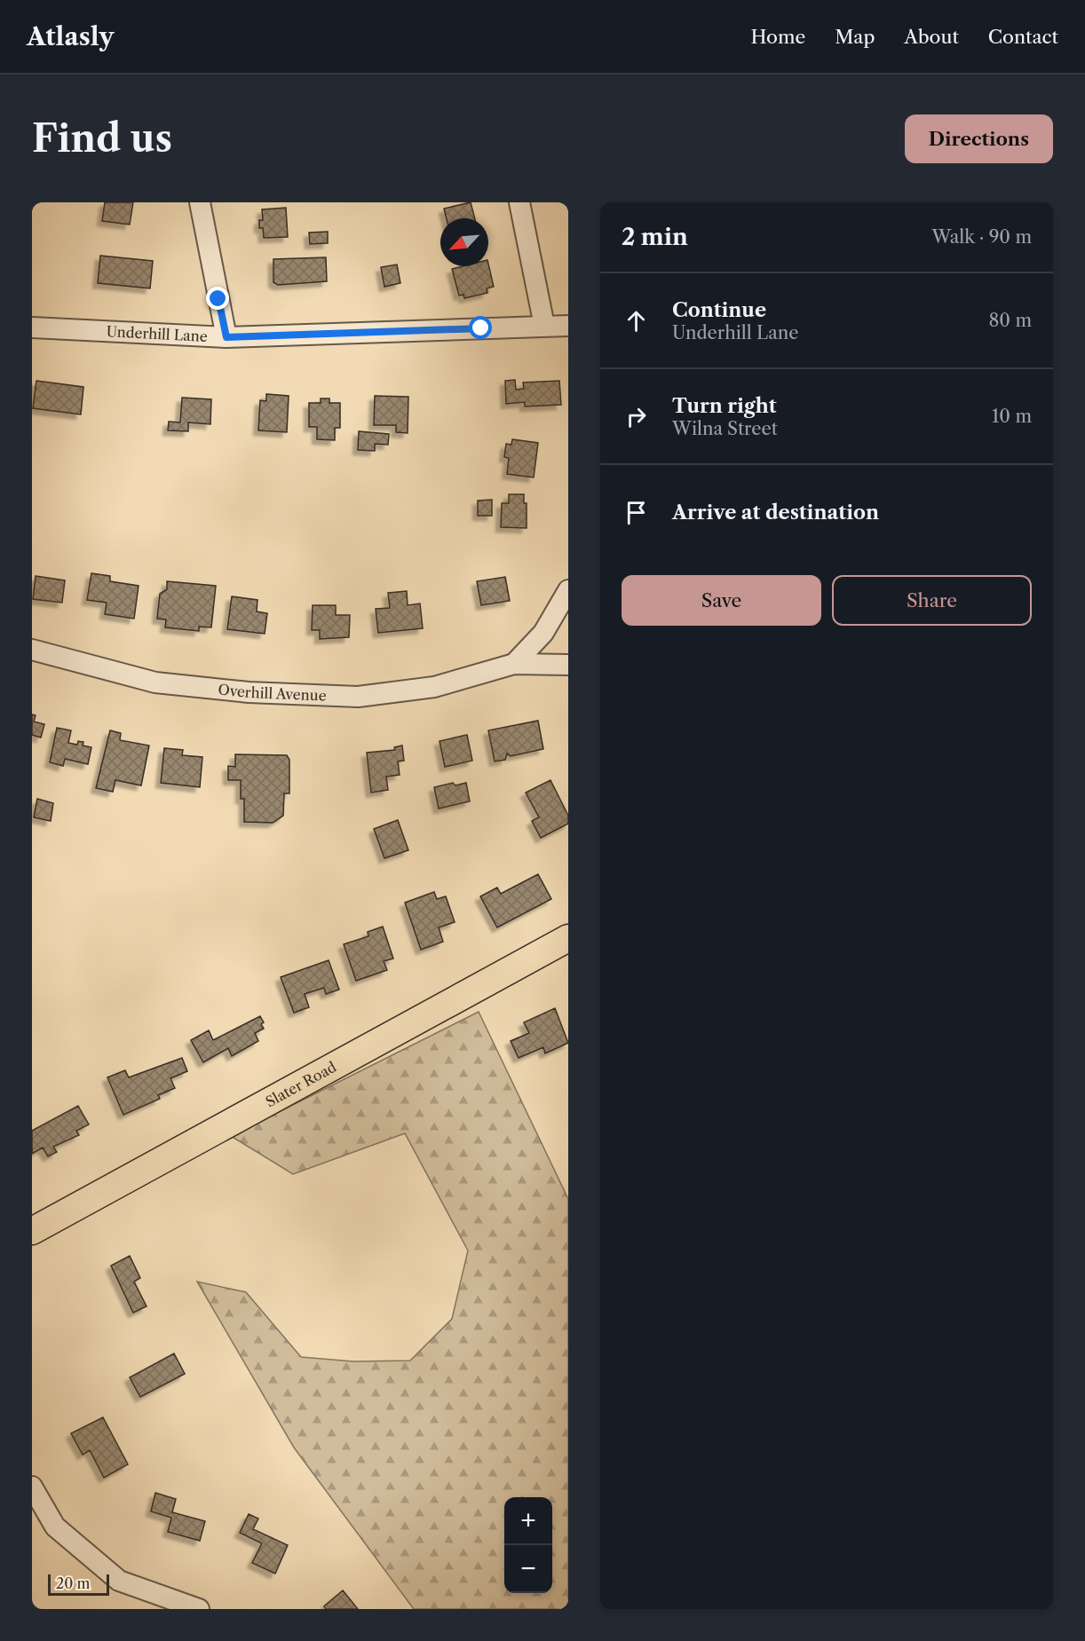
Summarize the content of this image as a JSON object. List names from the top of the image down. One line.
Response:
{"streets":{"main road":["Slater Road"],"street":["Underhill Lane","Overhill Avenue"]},"scale_bar":"20 m","north":"bottom left","page":{"header":"Atlasly","nav":["Home","Map","About","Contact"],"buttons":["Directions",["Save","Share"]],"title":"Find us","heading":["2 min","Walk · 90 m"],"list":[["Continue","Underhill Lane","80 m"],["Turn right","Wilna Street","10 m"],"Arrive at destination"],"map_buttons":["+","−"],"scale":"20 m"}}
